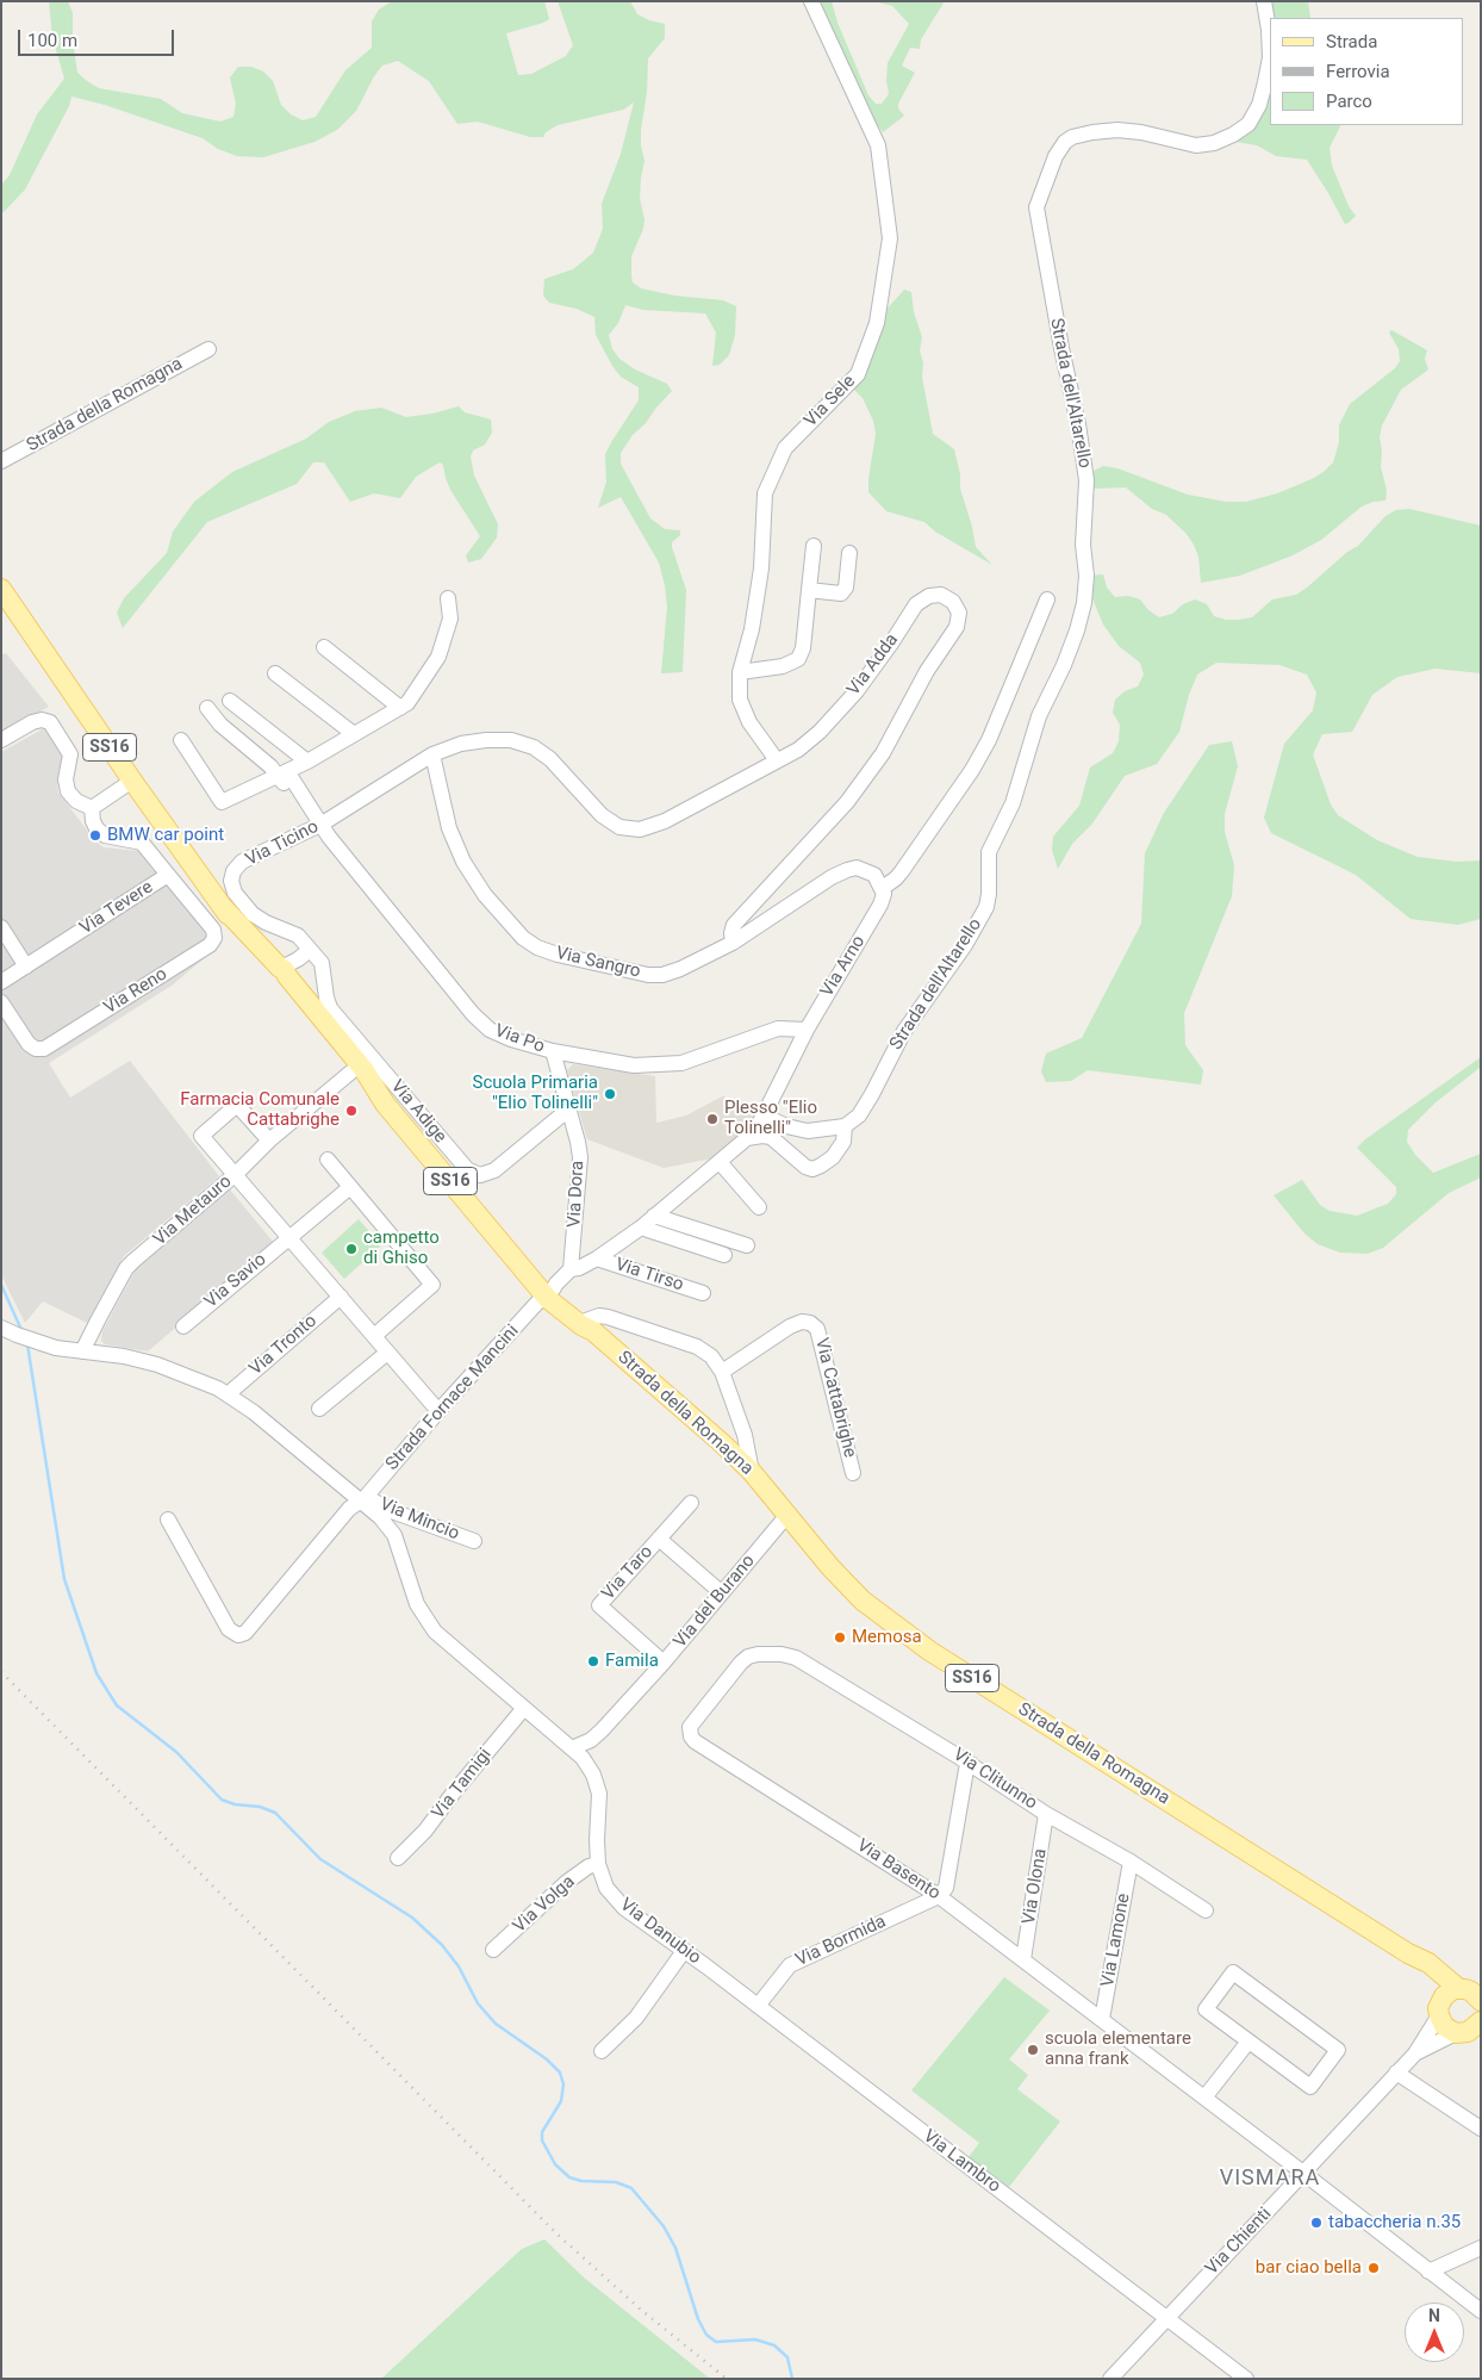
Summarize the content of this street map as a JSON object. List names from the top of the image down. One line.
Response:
{"streets":{"main road":["Strada della Romagna","SS16"],"street":["Strada dell'Altarello","Via Sele","Via Adda","Via Ticino","Via Tevere","Via Sangro","Via Arno","Via Reno","Via Po","Via Adige","Via Dora","Via Metauro","Via Tirso","Via Savio","Via Tronto","Strada Fornace Mancini","Via Cattabrighe","Via Mincio","Via Taro","Via del Burano","Via Clitunno","Via Tamigi","Via Basento","Via Olona","Via Volga","Via Danubio","Via Lamone","Via Bormida","Via Lambro","Via Chienti"]},"crossings":[["Strada dell'Altarello","Via Arno"],["Via Sele","Via Adda"],["Strada della Romagna","SS16"],["Strada della Romagna","Via Metauro"],["Strada della Romagna","Strada Fornace Mancini"],["Strada della Romagna","Via del Burano"],["Strada della Romagna","Via Chienti"],["Via Adda","Via Ticino"],["Via Adda","Via Sangro"],["SS16","Via Chienti"],["Via Ticino","Via Sangro"],["Via Ticino","Via Po"],["Via Ticino","Via Adige"],["Via Tevere","Via Reno"],["Via Sangro","Via Arno"],["Via Arno","Via Po"],["Via Arno","Via Dora"],["Via Arno","Via Tirso"],["Via Po","Via Dora"],["Via Adige","Via Dora"],["Strada Fornace Mancini","Via Mincio"],["Strada Fornace Mancini","Via Danubio"],["Via Mincio","Via Danubio"],["Via Taro","Via del Burano"],["Via del Burano","Via Danubio"],["Via Clitunno","Via Basento"],["Via Clitunno","Via Olona"],["Via Clitunno","Via Lamone"],["Via Tamigi","Via Danubio"],["Via Basento","Via Olona"],["Via Basento","Via Lamone"],["Via Basento","Via Bormida"],["Via Basento","Via Chienti"],["Via Volga","Via Danubio"],["Via Danubio","Via Bormida"],["Via Danubio","Via Lambro"],["Via Bormida","Via Lambro"],["Via Lambro","Via Chienti"]],"districts":["VISMARA"],"places":["BMW car point","Scuola Primaria \"Elio Tolinelli\"","Farmacia Comunale Cattabrighe","Plesso \"Elio Tolinelli\"","campetto di Ghiso","Memosa","Famila","scuola elementare anna frank","tabaccheria n.35","bar ciao bella"],"legend":["Strada","Ferrovia","Parco"],"scale_bar":"100 m","north":"top"}
